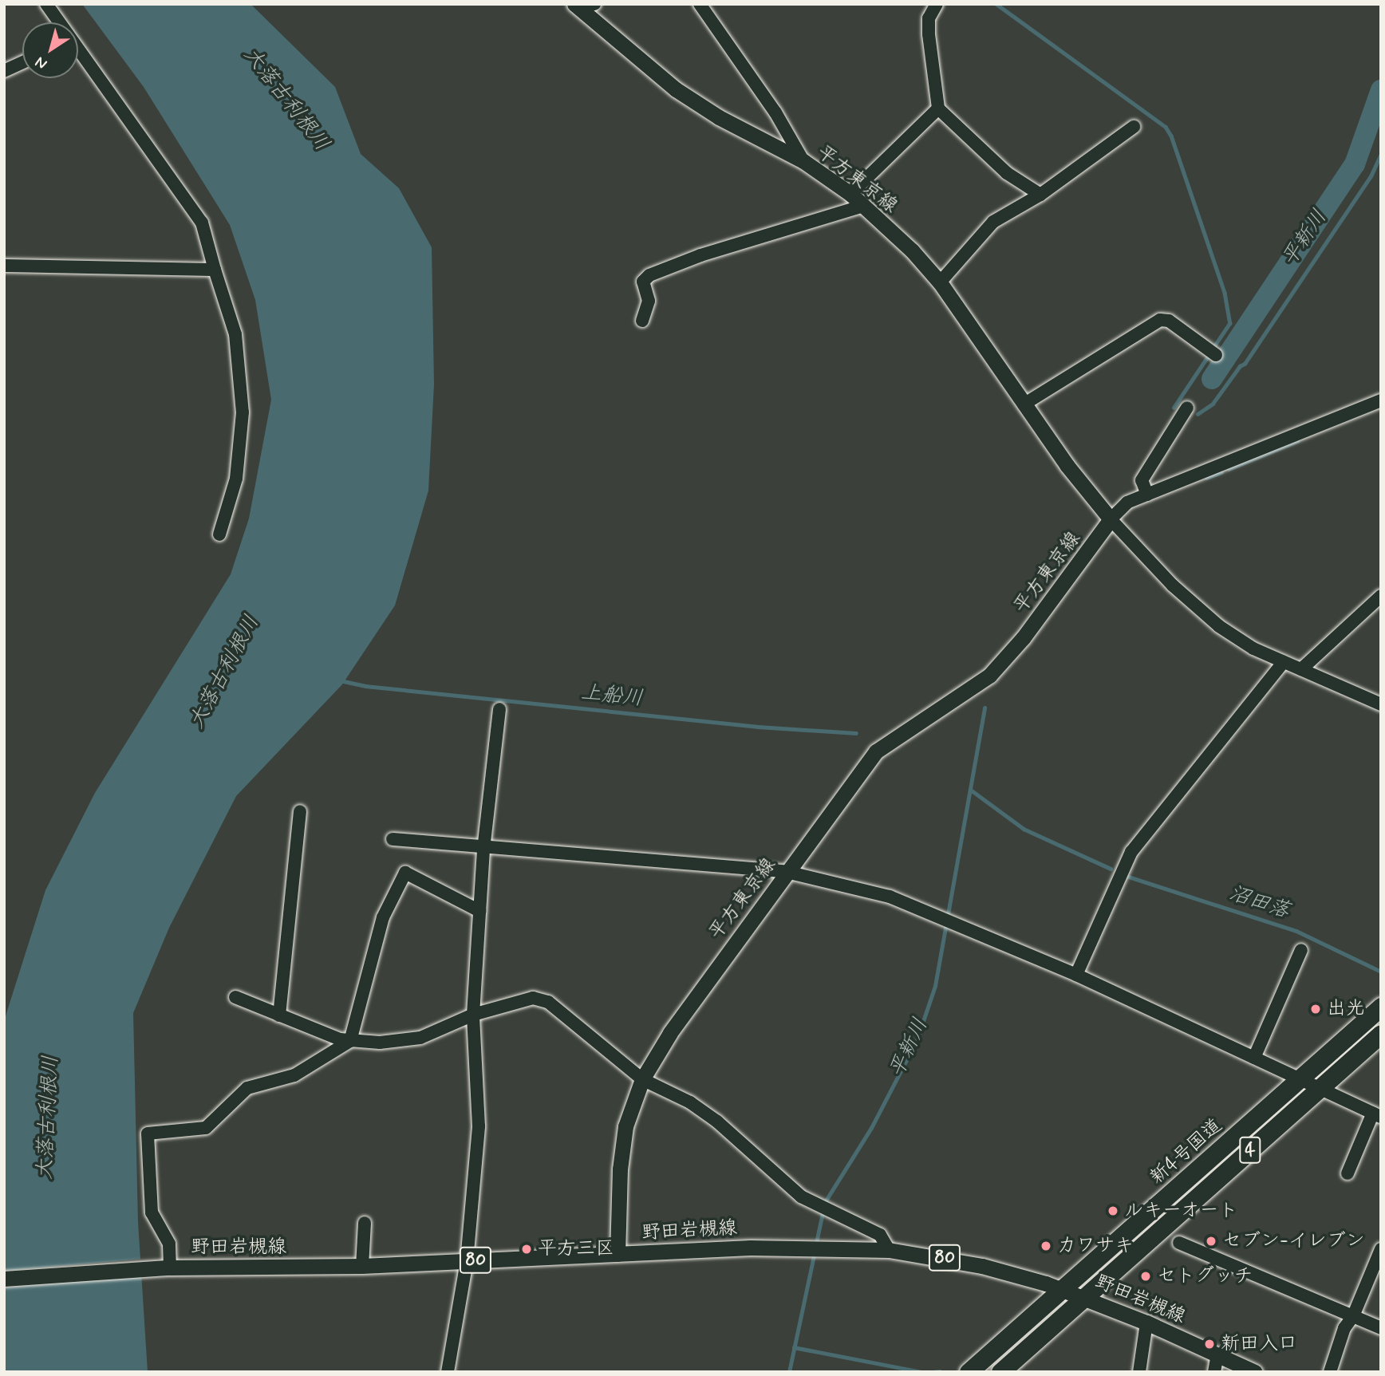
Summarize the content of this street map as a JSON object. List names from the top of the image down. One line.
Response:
{"streets":{"highway":["4","新4号国道"],"main road":["平方東京線","野田岩槻線","80"]},"crossings":[["平方東京線","野田岩槻線"],["4","野田岩槻線"],["新4号国道","野田岩槻線"]],"water":["大落古利根川","平新川","上船川","沼田落"],"places":["出光","ルキーオート","セブン-イレブン","カワサキ","平方三区","セトグッチ","新田入口"],"north":"bottom left"}
